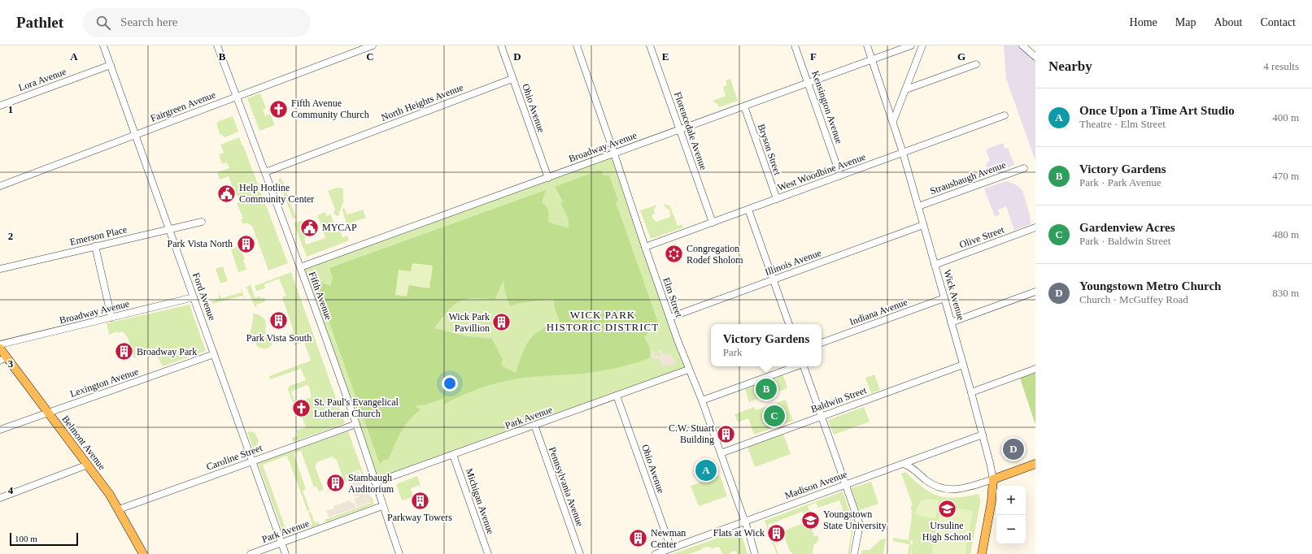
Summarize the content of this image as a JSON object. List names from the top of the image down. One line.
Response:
{"streets":{"main road":["Wick Avenue","Belmont Avenue"],"street":["Lora Avenue","North Heights Avenue","Fairgreen Avenue","Kensington Avenue","Ohio Avenue","Florencedale Avenue","Broadway Avenue","Bryson Street","West Woodbine Avenue","Strausbaugh Avenue","Emerson Place","Olive Street","Illinois Avenue","Fifth Avenue","Ford Avenue","Elm Street","Indiana Avenue","Lexington Avenue","Baldwin Street","Park Avenue","Caroline Street","Madison Avenue","Pennsylvania Avenue","Michigan Avenue"]},"crossings":[["Lora Avenue","Ford Avenue"],["North Heights Avenue","Ohio Avenue"],["North Heights Avenue","Fifth Avenue"],["Fairgreen Avenue","Fifth Avenue"],["Fairgreen Avenue","Ford Avenue"],["Kensington Avenue","Broadway Avenue"],["Kensington Avenue","West Woodbine Avenue"],["Ohio Avenue","Broadway Avenue"],["Ohio Avenue","Park Avenue"],["Ohio Avenue","Madison Avenue"],["Florencedale Avenue","Broadway Avenue"],["Florencedale Avenue","West Woodbine Avenue"],["Broadway Avenue","Bryson Street"],["Broadway Avenue","Wick Avenue"],["Broadway Avenue","Fifth Avenue"],["Broadway Avenue","Ford Avenue"],["Broadway Avenue","Elm Street"],["Bryson Street","West Woodbine Avenue"],["West Woodbine Avenue","Wick Avenue"],["West Woodbine Avenue","Elm Street"],["Strausbaugh Avenue","Wick Avenue"],["Emerson Place","Ford Avenue"],["Olive Street","Wick Avenue"],["Illinois Avenue","Wick Avenue"],["Illinois Avenue","Elm Street"],["Wick Avenue","Indiana Avenue"],["Wick Avenue","Baldwin Street"],["Wick Avenue","Madison Avenue"],["Fifth Avenue","Park Avenue"],["Fifth Avenue","Caroline Street"],["Ford Avenue","Lexington Avenue"],["Ford Avenue","Park Avenue"],["Ford Avenue","Caroline Street"],["Elm Street","Baldwin Street"],["Elm Street","Park Avenue"],["Elm Street","Madison Avenue"],["Lexington Avenue","Belmont Avenue"],["Park Avenue","Pennsylvania Avenue"],["Park Avenue","Michigan Avenue"],["Belmont Avenue","Caroline Street"]],"districts":["WICK PARK HISTORIC DISTRICT"],"places":{"church":["Fifth Avenue Community Church","St. Paul's Evangelical Lutheran Church"],"public building":["Help Hotline Community Center","MYCAP"],"building":["Park Vista North","Park Vista South","Wick Park Pavillion","Broadway Park","C.W. Stuart Building","Stambaugh Auditorium","Parkway Towers","Flats at Wick","Newman Center"],"synagogue":["Congregation Rodef Sholom"],"school or university":["Ursuline High School","Youngstown State University"]},"scale_bar":"100 m","page":{"header":"Pathlet","search":"Search here","nav":["Home","Map","About","Contact"],"heading":["Nearby","4 results"],"list":[{"mark":"A","name":"Once Upon a Time Art Studio","note":"Theatre · Elm Street","value":"400 m"},{"mark":"B","name":"Victory Gardens","note":"Park · Park Avenue","value":"470 m"},{"mark":"C","name":"Gardenview Acres","note":"Park · Baldwin Street","value":"480 m"},{"mark":"D","name":"Youngstown Metro Church","note":"Church · McGuffey Road","value":"830 m"}],"popup":["Victory Gardens","Park"],"pins":["B","C","D","A"],"map_buttons":["+","−"],"scale":"100 m"},"grid":{"columns":["A","B","C","D","E","F","G"],"rows":["1","2","3","4"]}}
